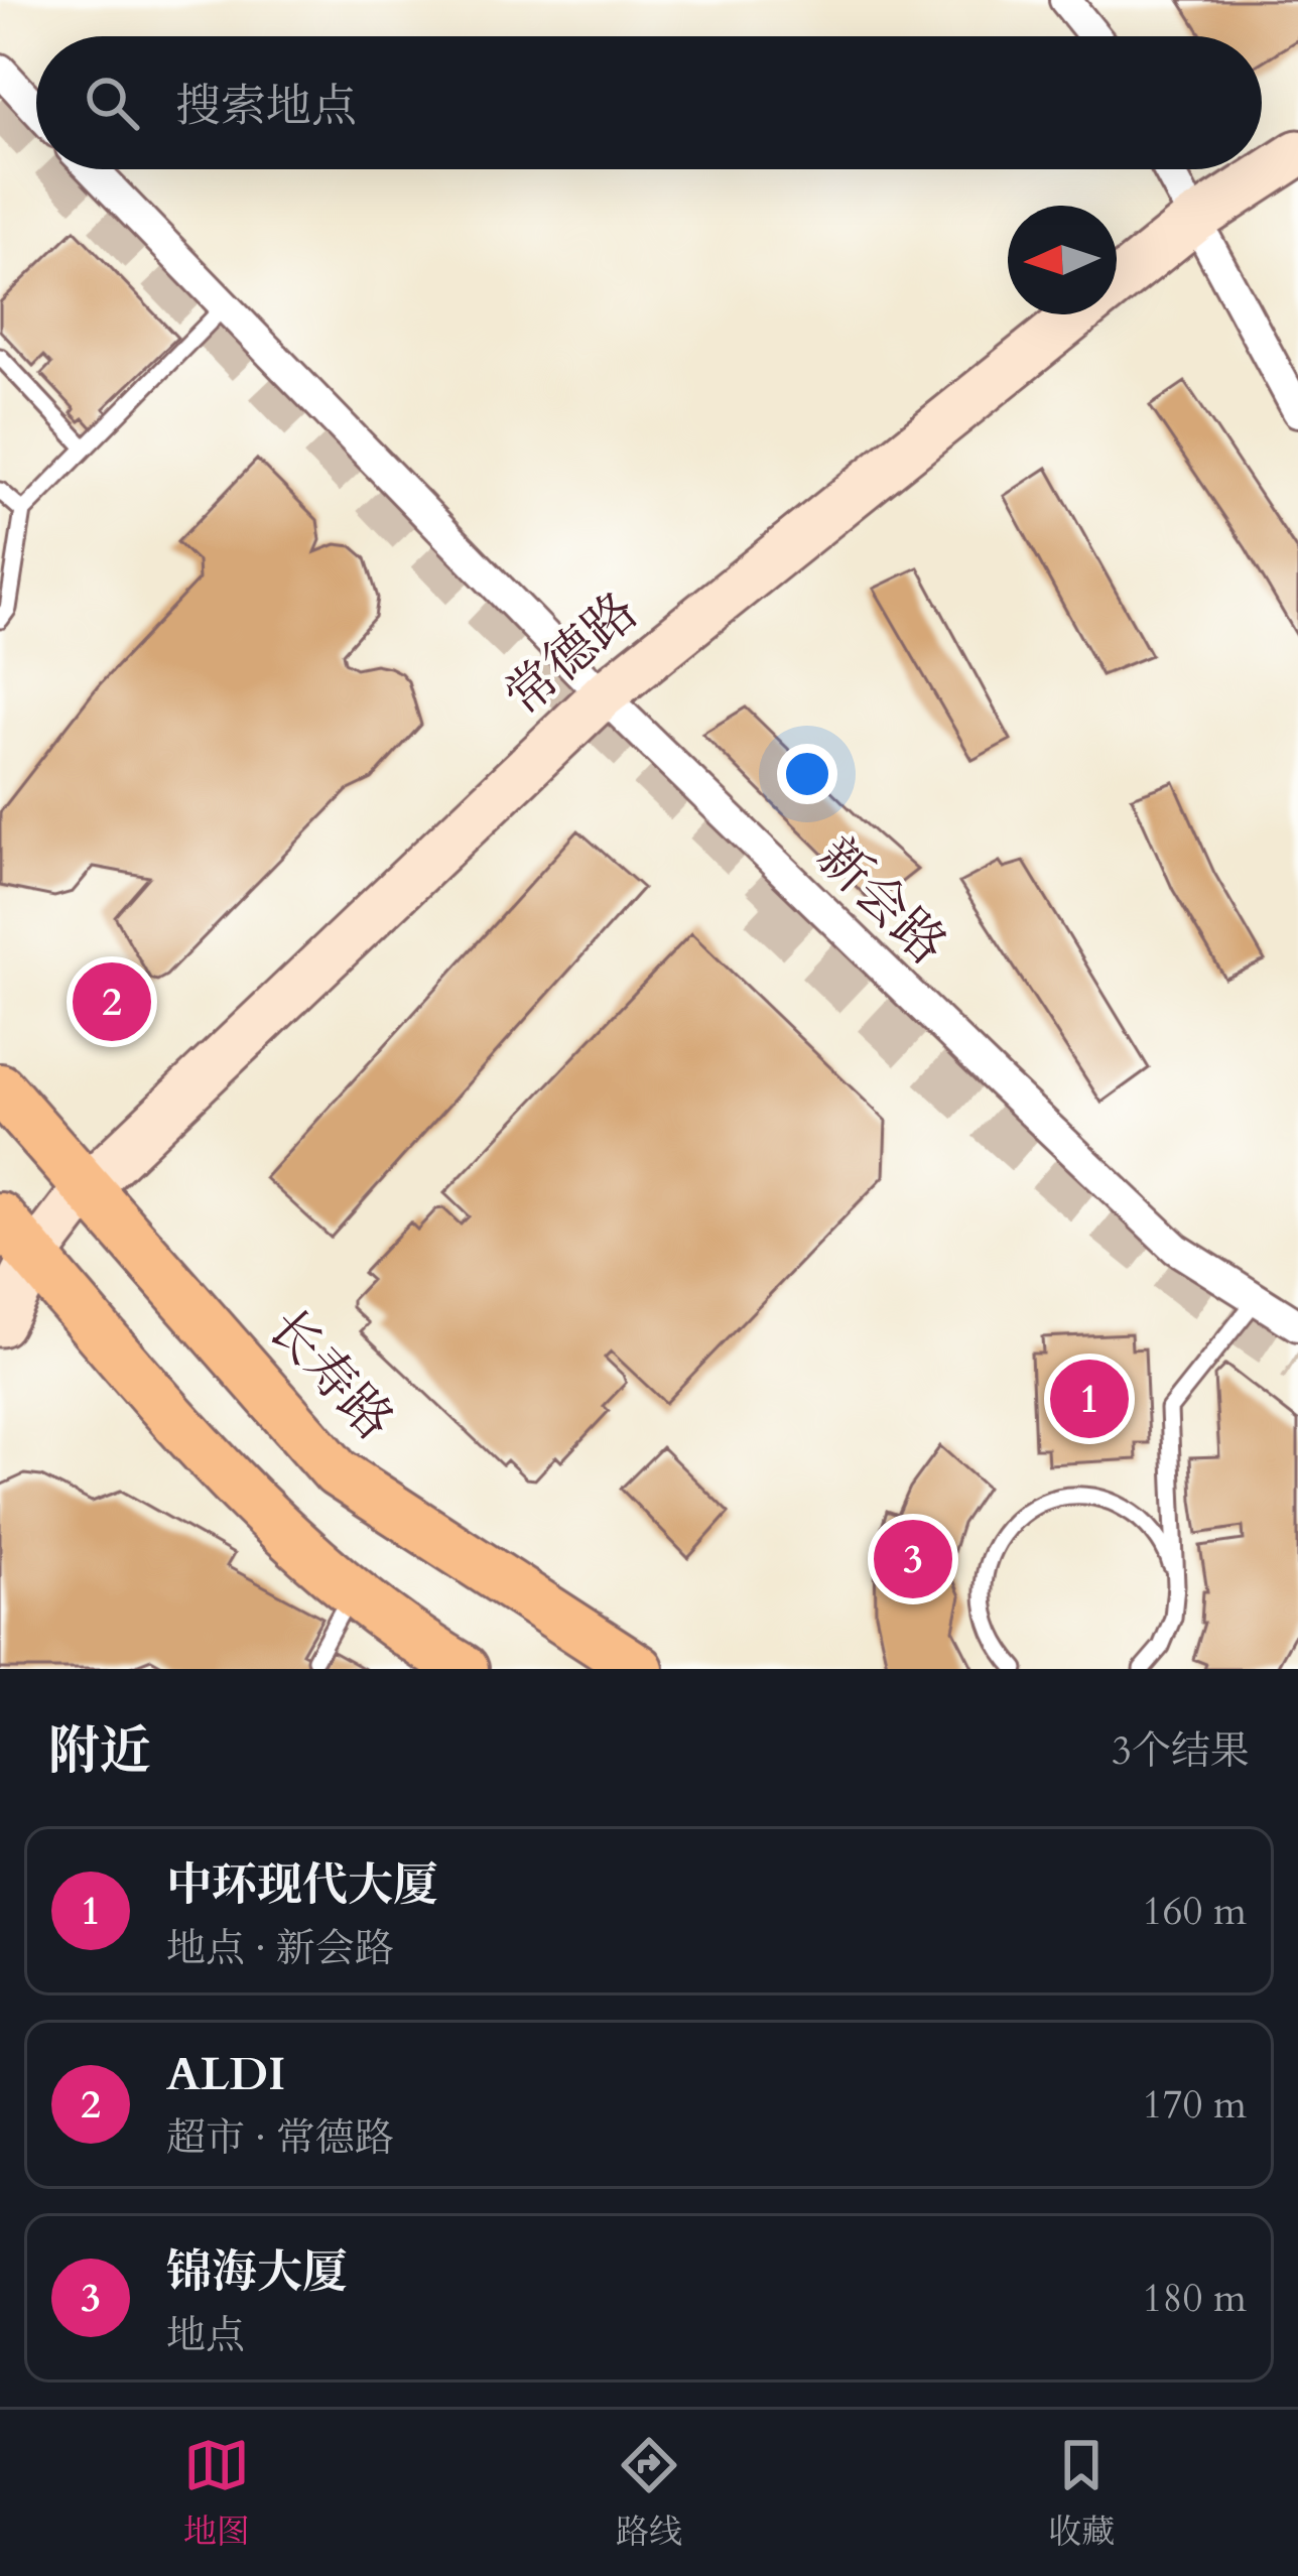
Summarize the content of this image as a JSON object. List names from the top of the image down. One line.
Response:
{"streets":{"main road":["常德路","长寿路"],"street":["新会路"]},"crossings":[["常德路","新会路"],["常德路","长寿路"]],"north":"left","page":{"search":"搜索地点","pins":["2","1","3"],"heading":["附近","3个结果"],"list":[{"mark":"1","name":"中环现代大厦","note":"地点 · 新会路","value":"160 m"},{"mark":"2","name":"ALDI","note":"超市 · 常德路","value":"170 m"},{"mark":"3","name":"锦海大厦","note":"地点","value":"180 m"}],"nav":["地图","路线","收藏"]}}
